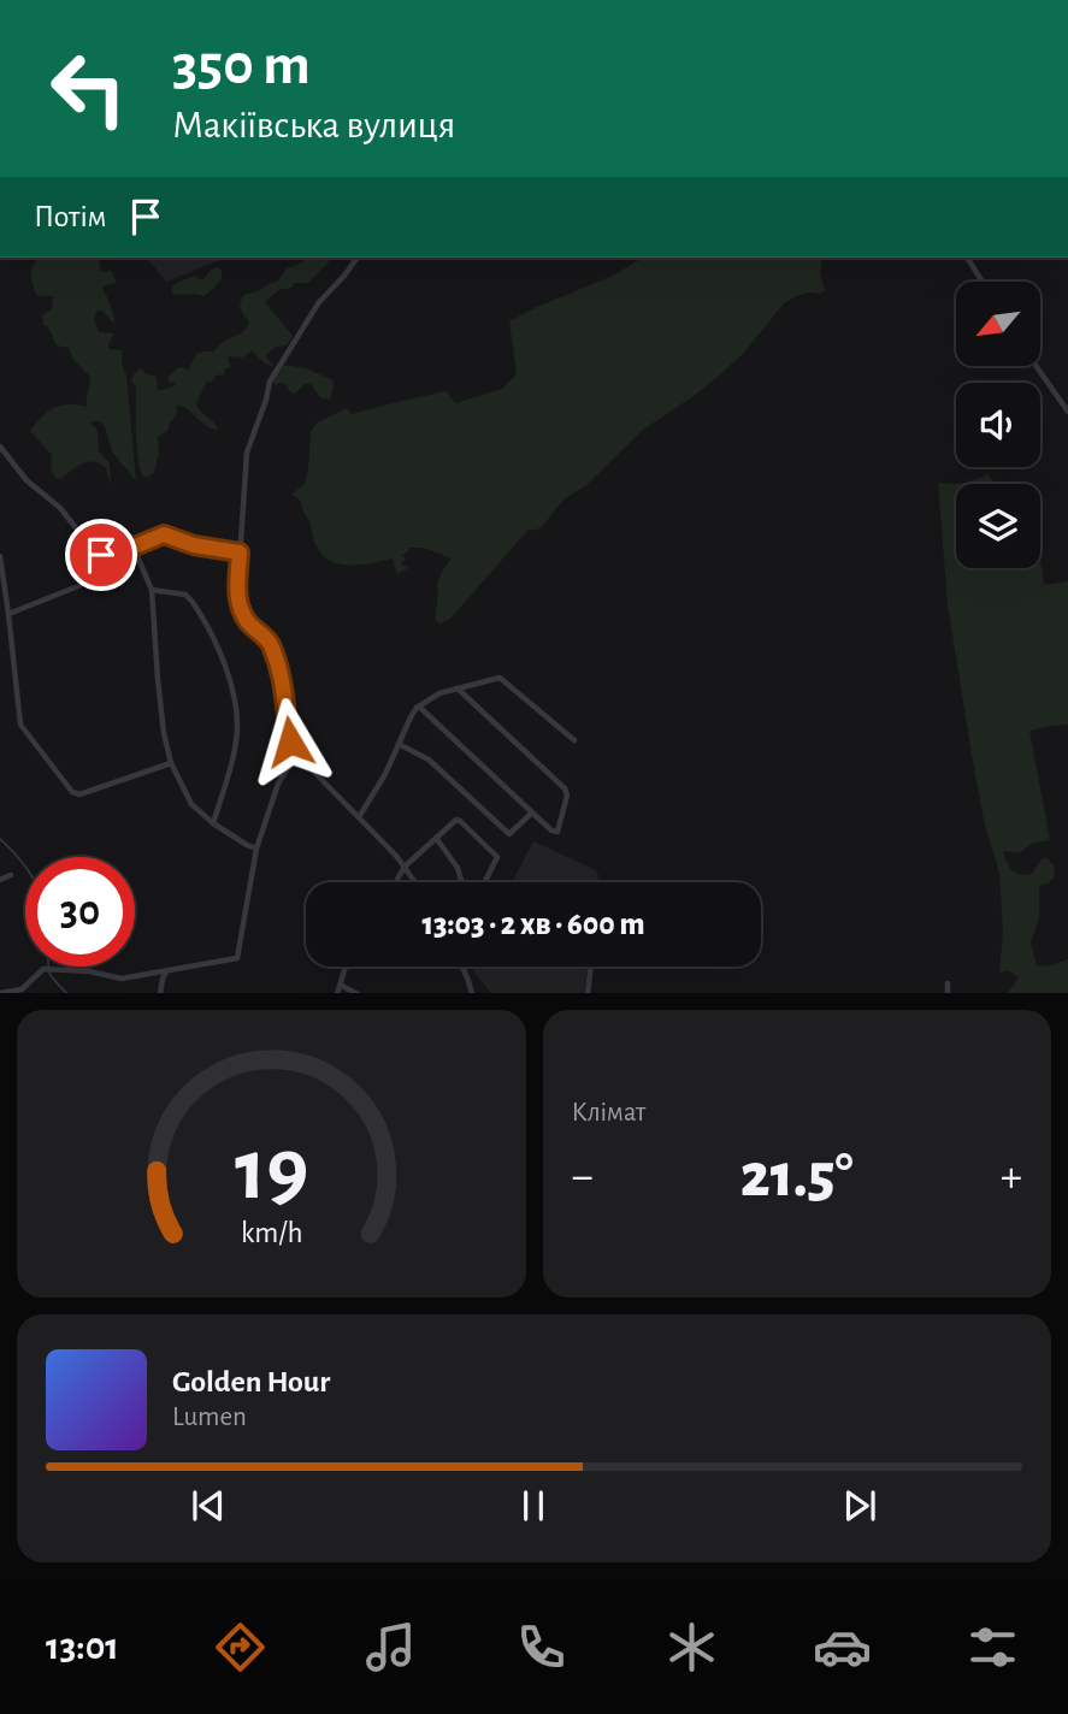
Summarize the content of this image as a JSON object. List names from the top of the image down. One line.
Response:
{"north":"bottom left","page":{"turn":["350 m","Макіївська вулиця"],"then":"Потім","limit":"30","trip":"13:03 · 2 хв · 600 m","tile":"Клімат","heat":["−","21.5°","+"],"song":["Golden Hour","Lumen"],"tabs":"13:01","gauge":["19","km/h"]}}
